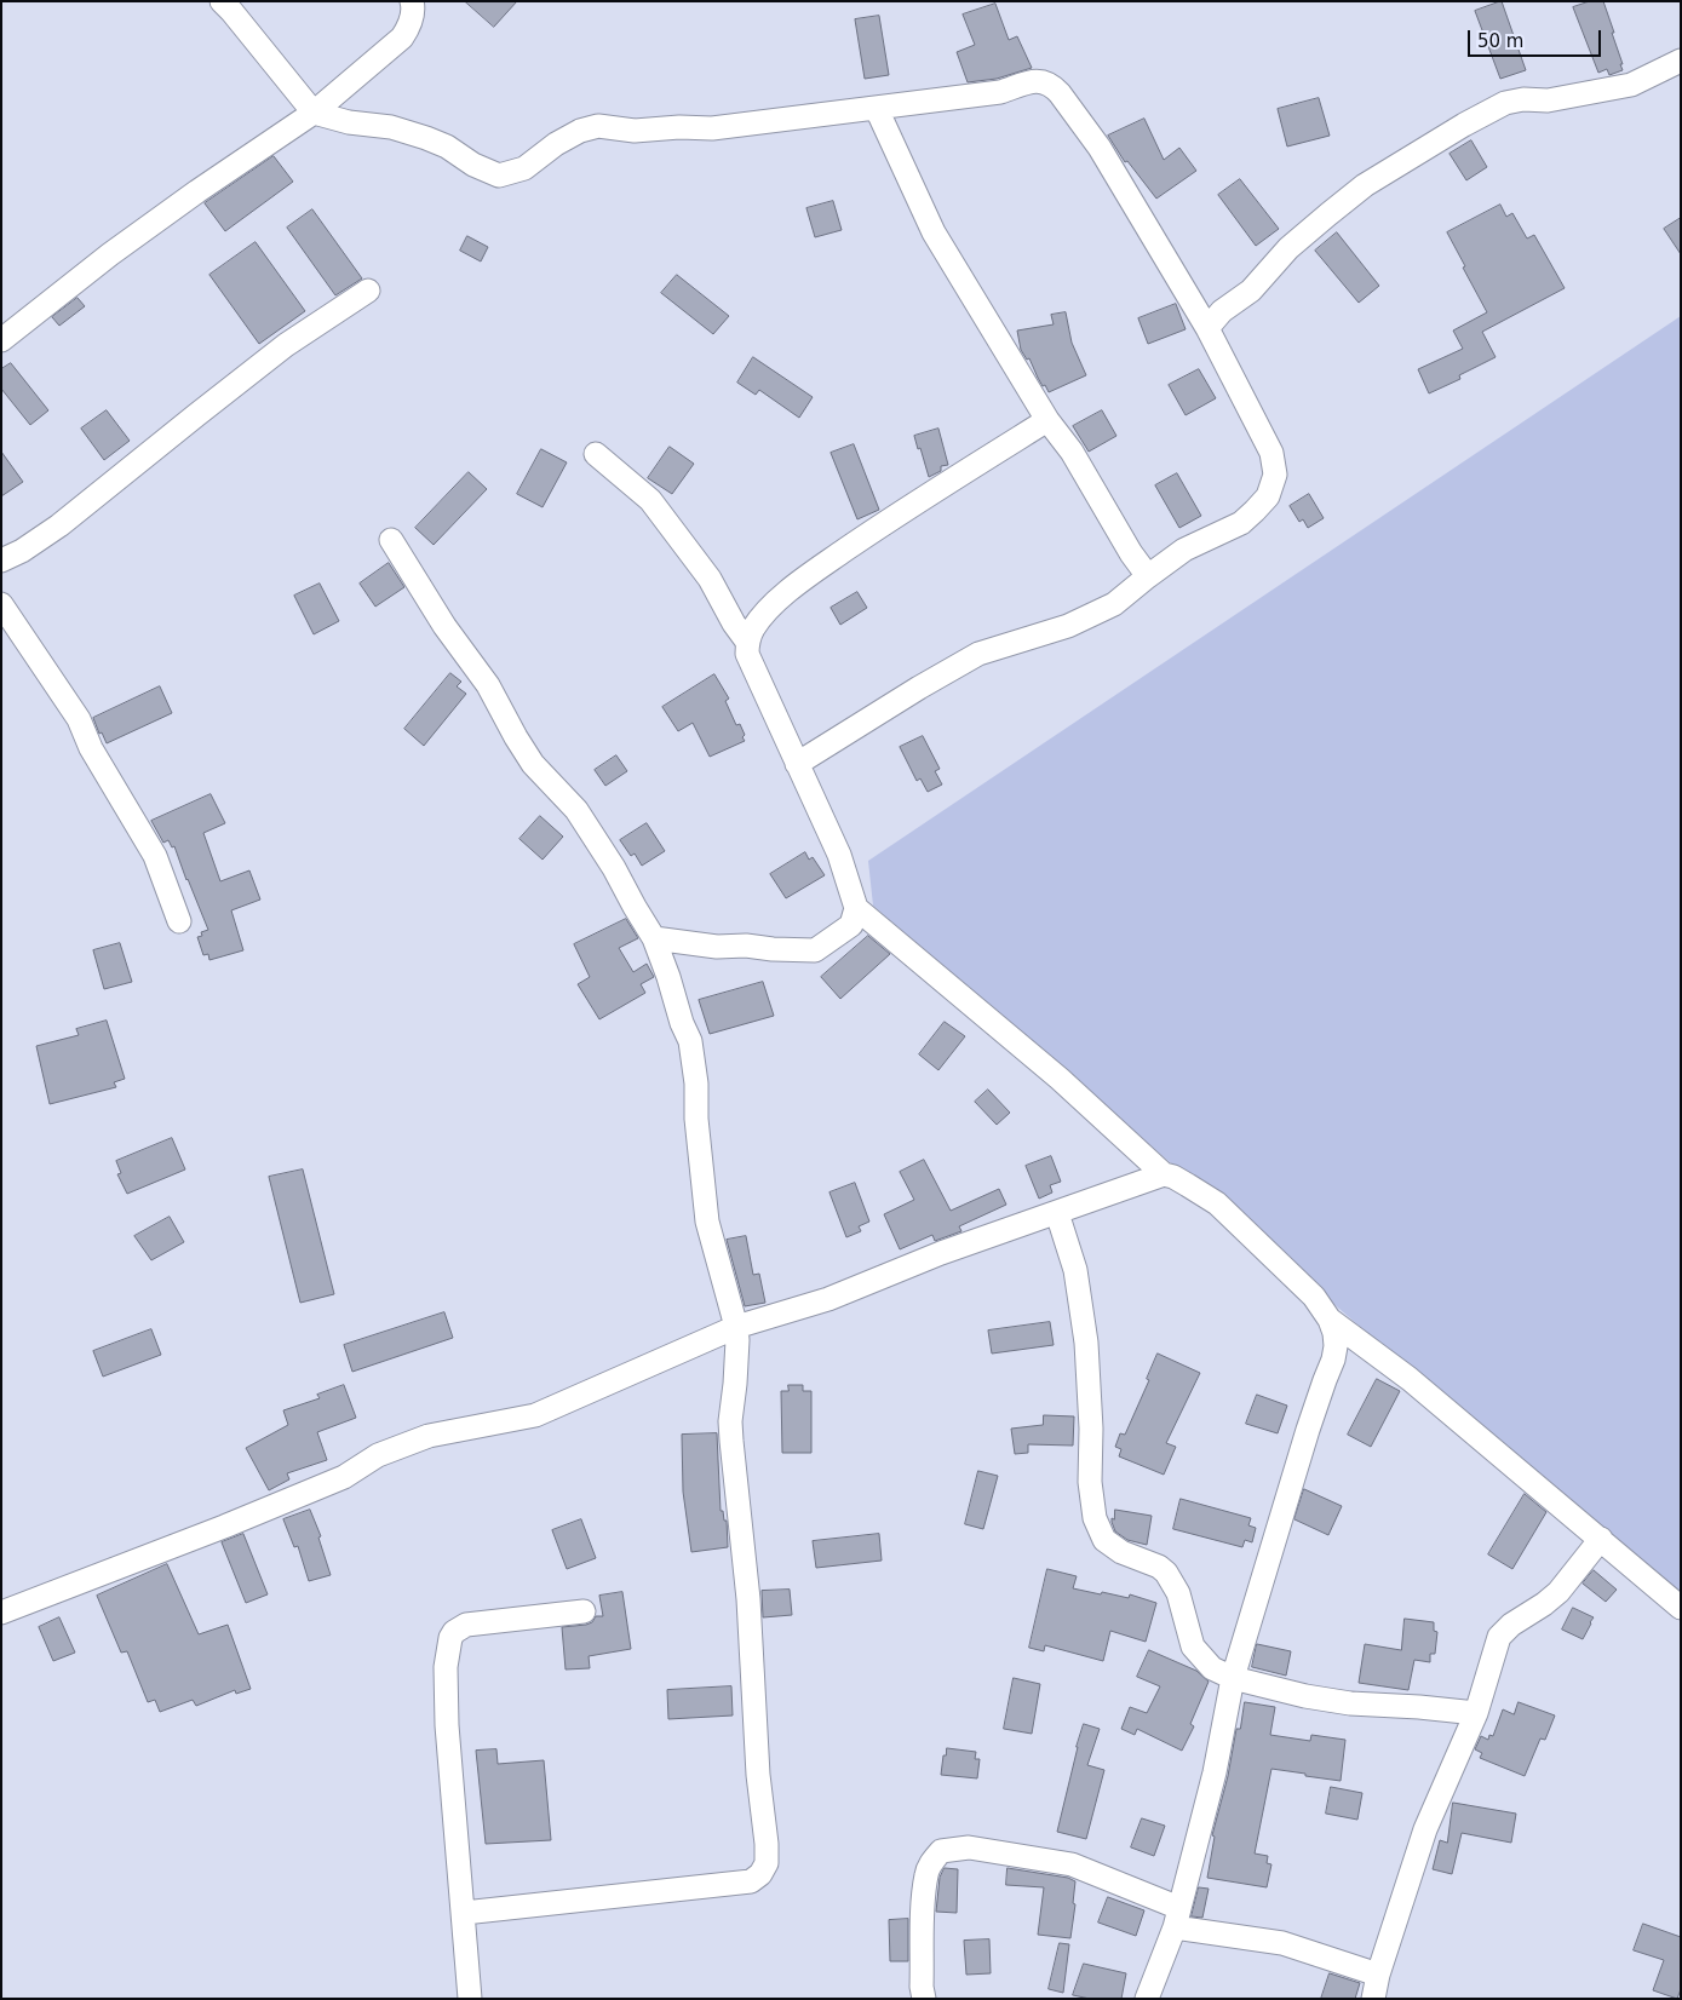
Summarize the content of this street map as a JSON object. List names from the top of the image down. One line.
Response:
{"scale_bar":"50 m"}
